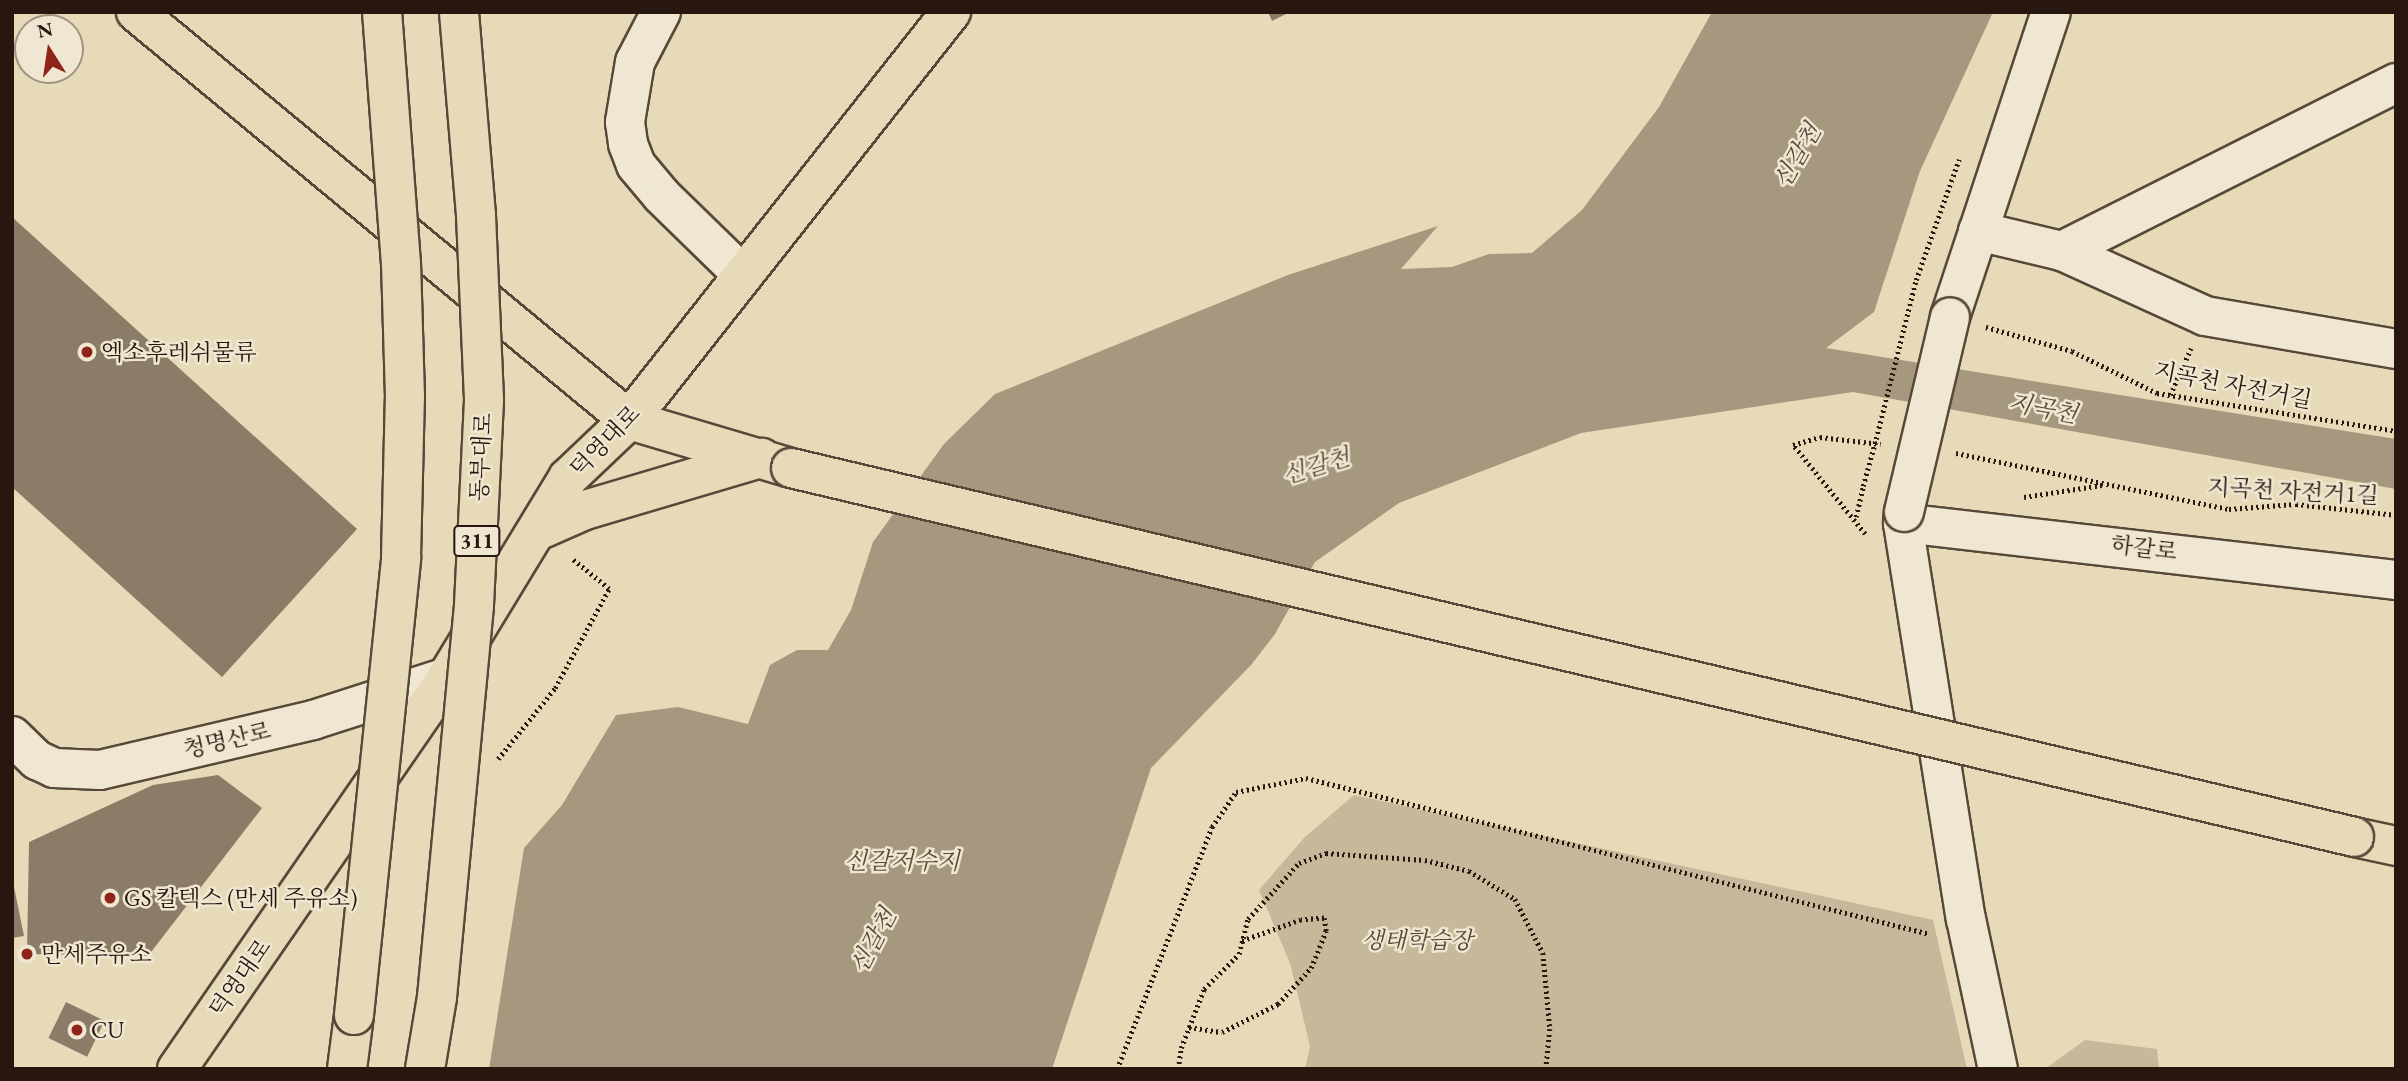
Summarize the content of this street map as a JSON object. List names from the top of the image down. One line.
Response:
{"streets":{"main road":["덕영대로","동부대로","311"],"street":["하갈로","청명산로"],"path":["지곡천 자전거길","지곡천 자전거1길"]},"crossings":[["덕영대로","청명산로"]],"water":["신갈천","지곡천","신갈저수지"],"parks":["생태학습장"],"places":["엑소후레쉬물류","GS 칼텍스 (만세 주유소)","만세주유소","CU"],"north":"top"}
